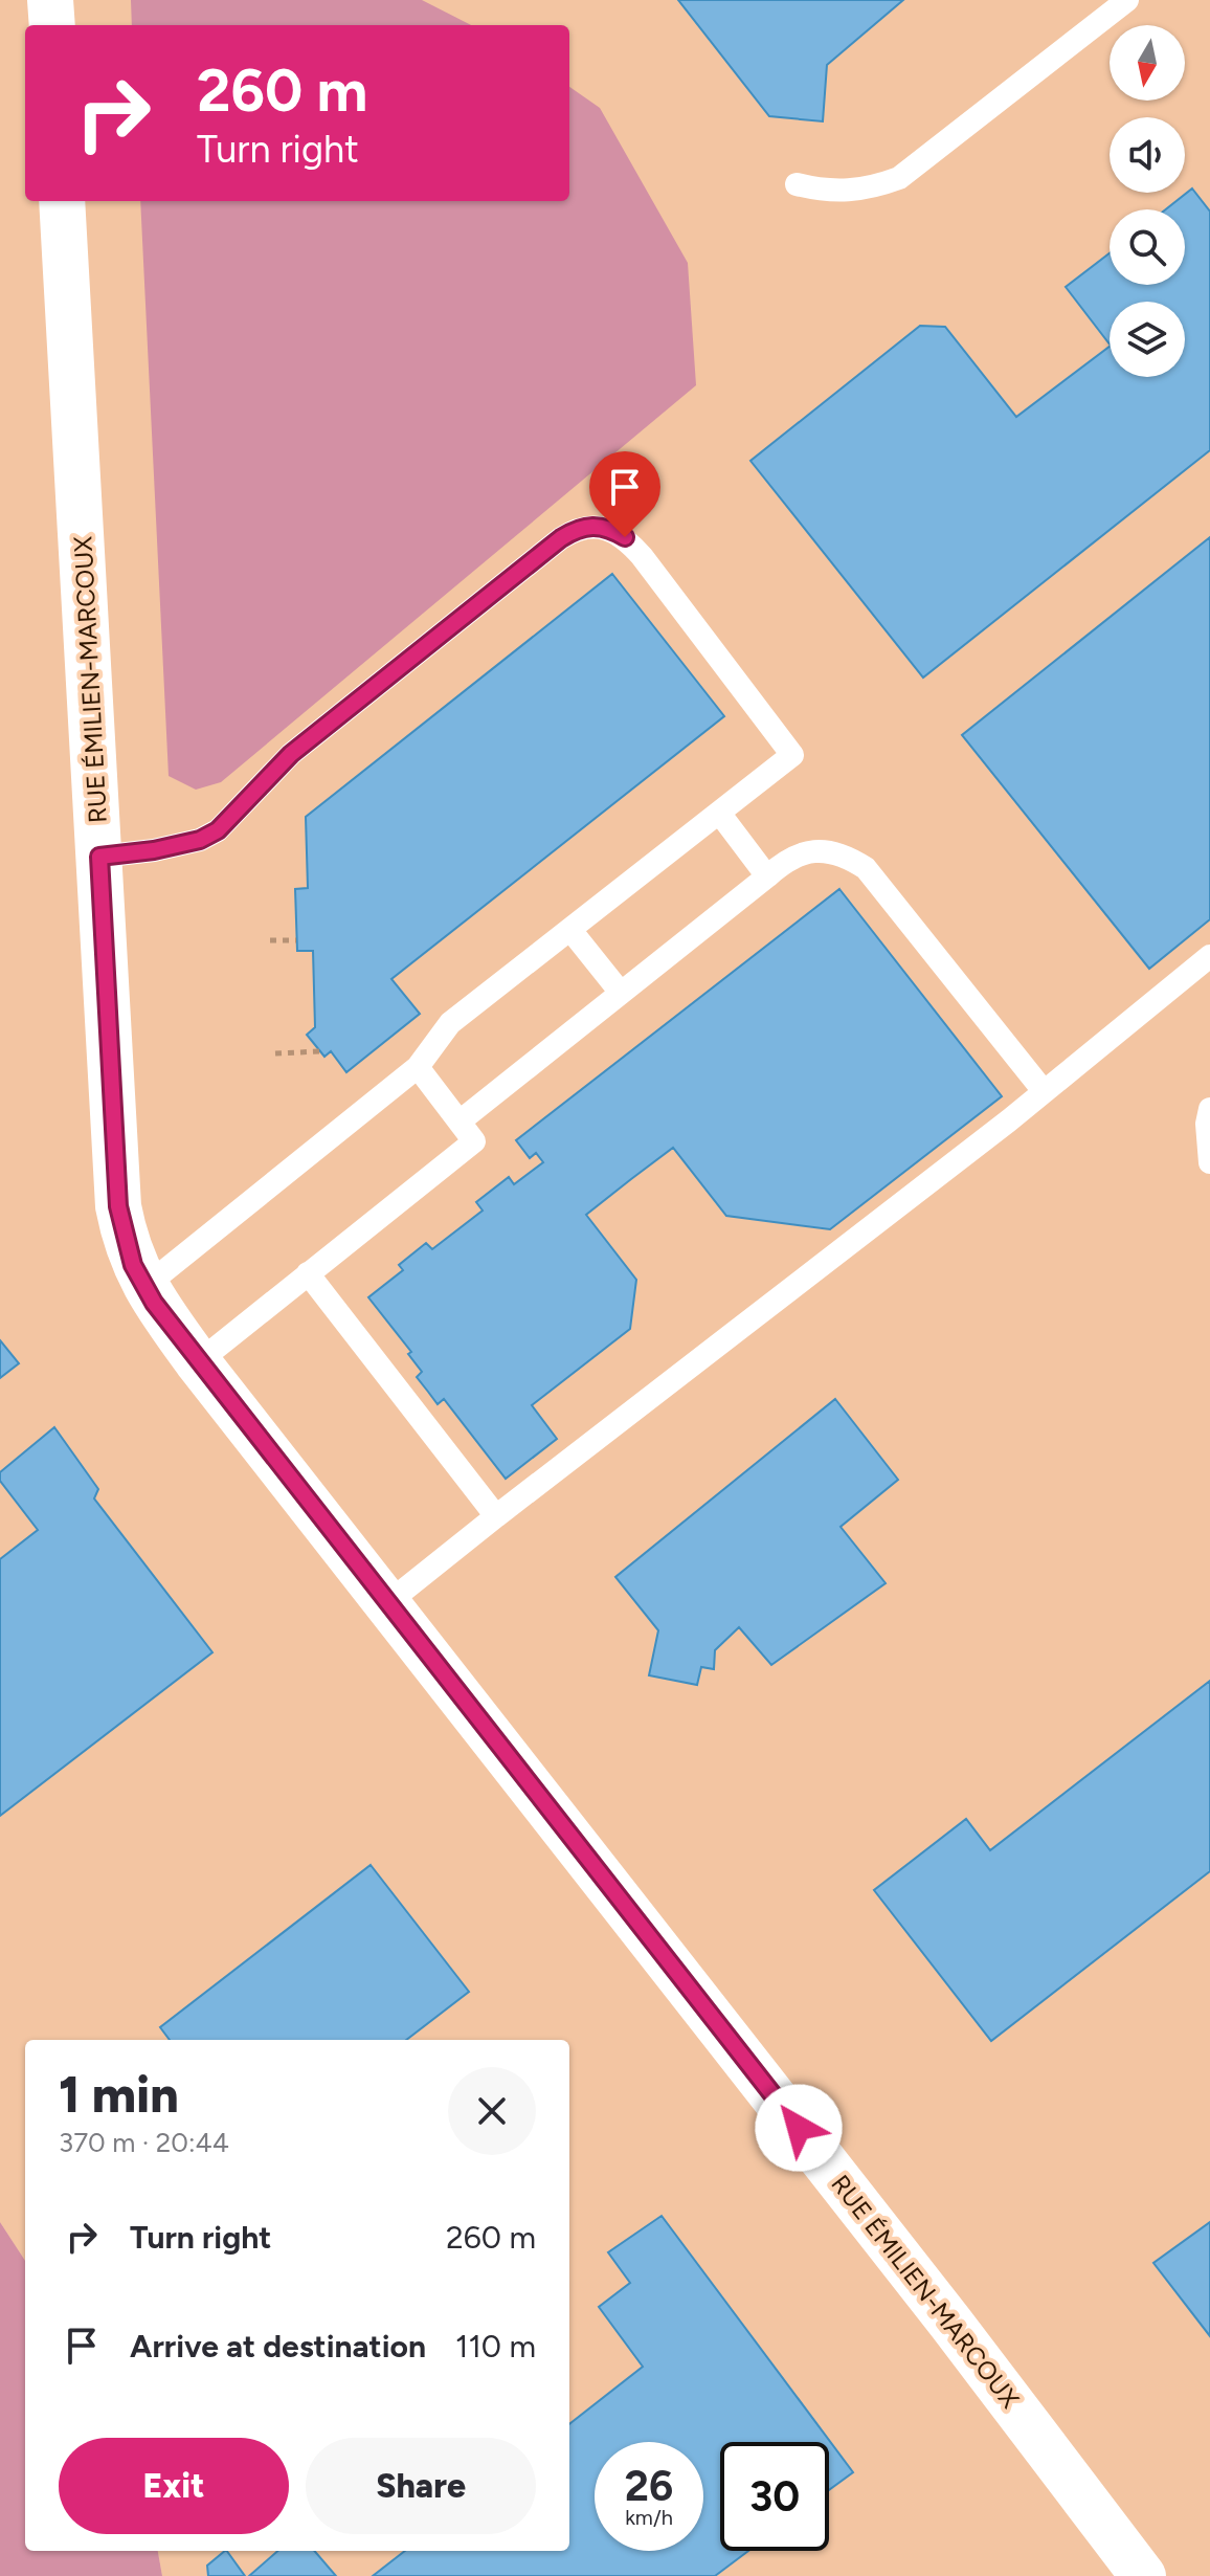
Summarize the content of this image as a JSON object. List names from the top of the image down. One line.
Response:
{"streets":{"street":["RUE ÉMILIEN-MARCOUX"]},"north":"bottom","page":{"turn":["260 m","Turn right"],"heading":["1 min","370 m · 20:44"],"list":[{"name":"Turn right","value":"260 m"},{"name":"Arrive at destination","value":"110 m"}],"buttons":["Exit","Share"],"speed":"26 km/h","limit":"30"}}
